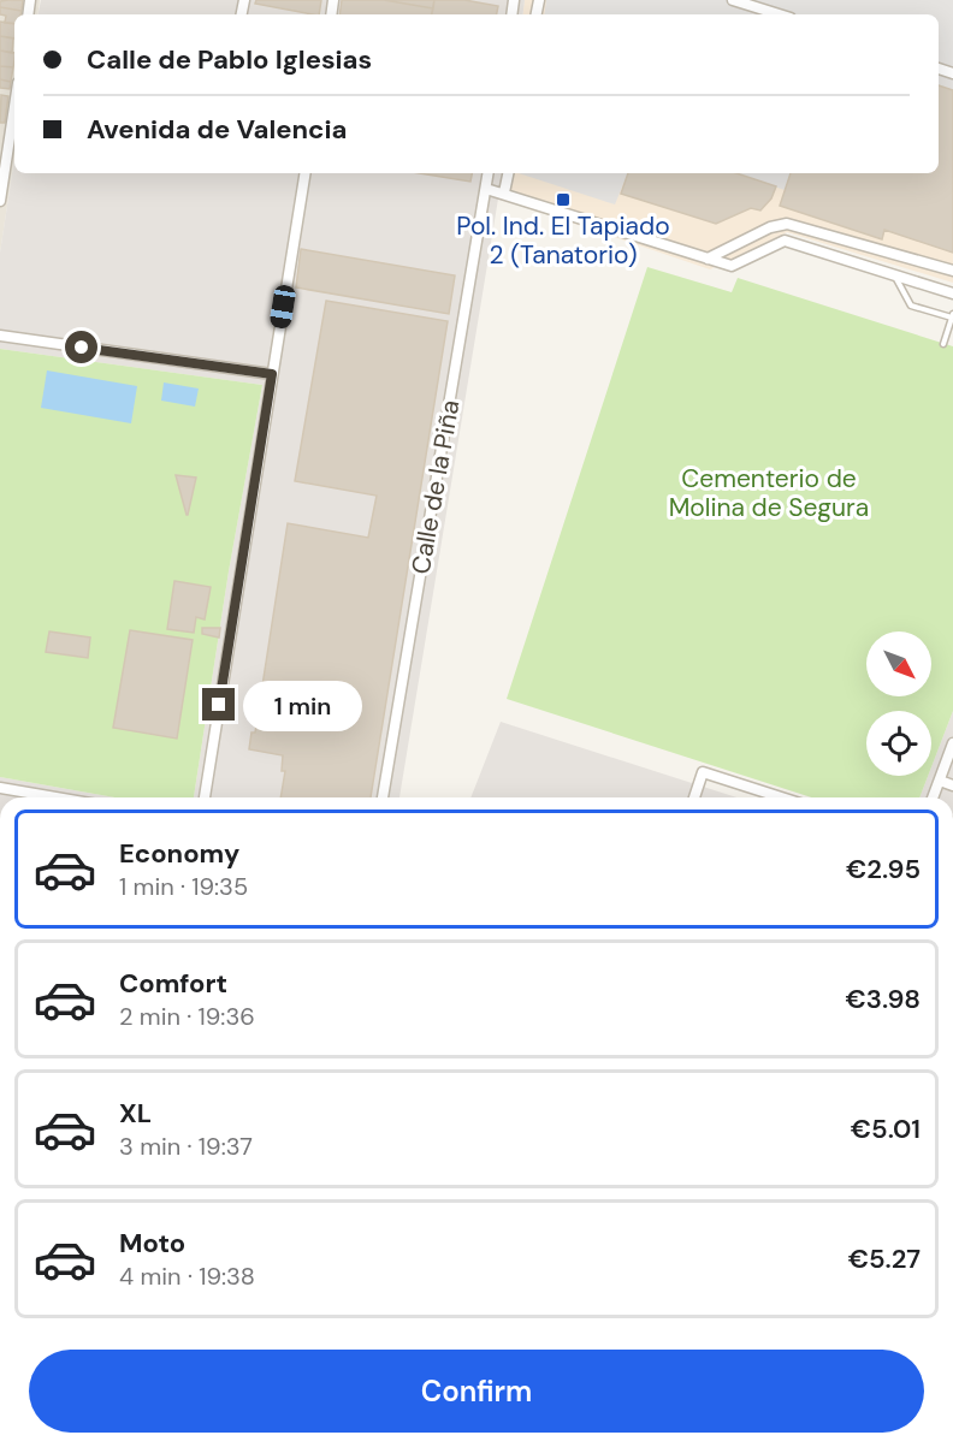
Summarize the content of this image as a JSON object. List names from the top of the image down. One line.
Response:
{"streets":{"street":["Calle de la Piña"]},"parks":["Cementerio de Molina de Segura"],"places":{"transit":["Pol. Ind. El Tapiado 2 (Tanatorio)"]},"north":"bottom right","page":{"banner":["Calle de Pablo Iglesias","Avenida de Valencia"],"bubble":"1 min","list":[{"name":"Economy","note":"1 min · 19:35","value":"€2.95"},{"name":"Comfort","note":"2 min · 19:36","value":"€3.98"},{"name":"XL","note":"3 min · 19:37","value":"€5.01"},{"name":"Moto","note":"4 min · 19:38","value":"€5.27"}],"buttons":"Confirm"}}
